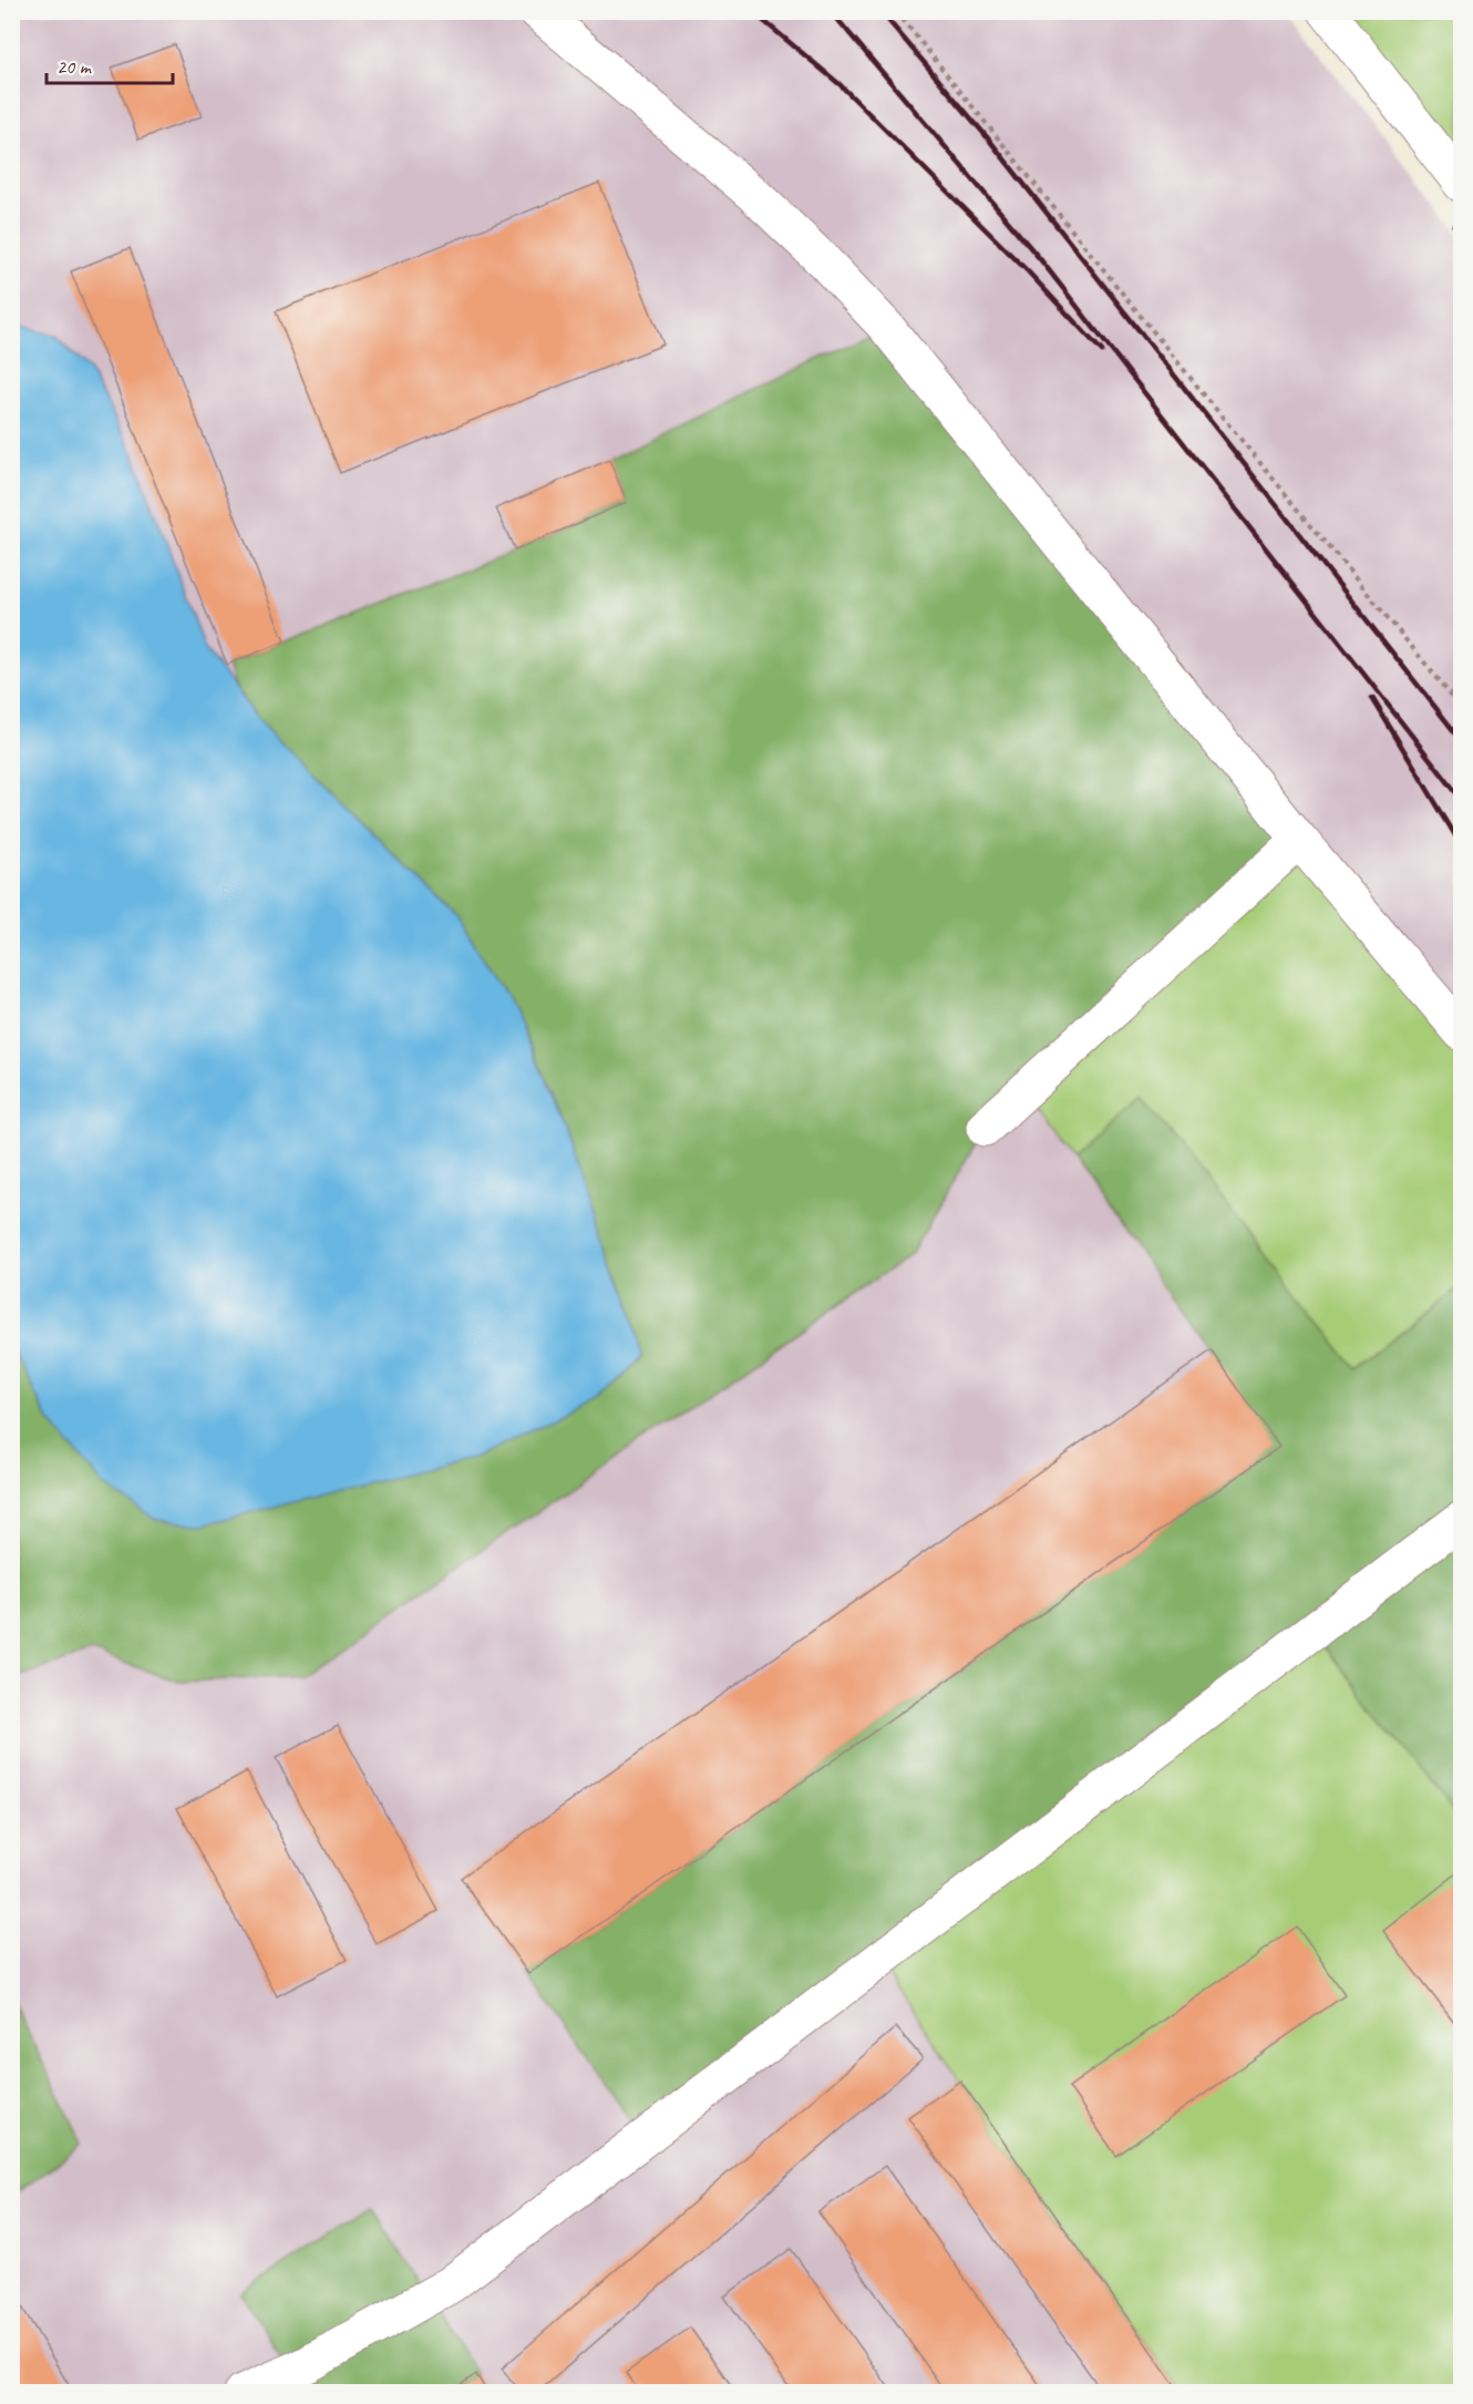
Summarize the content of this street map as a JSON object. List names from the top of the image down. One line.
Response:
{"scale_bar":"20 m"}
